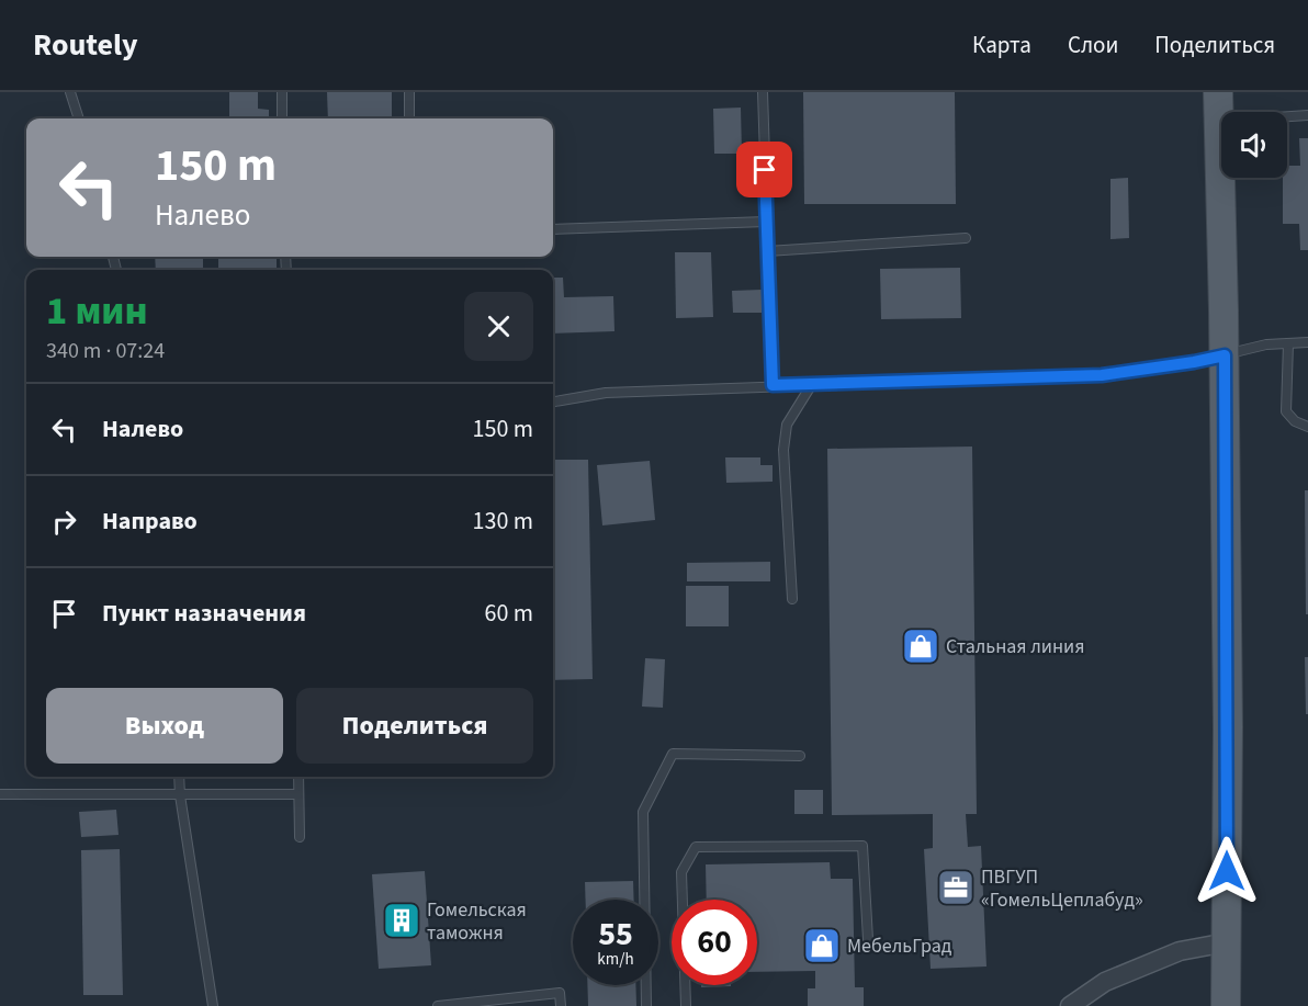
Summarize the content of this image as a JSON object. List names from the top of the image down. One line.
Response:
{"places":{"shop":["Стальная линия","МебельГрад"],"office":["ПВГУП «ГомельЦеплабуд»"],"building":["Гомельская таможня"]},"page":{"header":"Routely","nav":["Карта","Слои","Поделиться"],"turn":["150 m","Налево"],"heading":["1 мин","340 m · 07:24"],"list":[{"name":"Налево","value":"150 m"},{"name":"Направо","value":"130 m"},{"name":"Пункт назначения","value":"60 m"}],"buttons":["Выход","Поделиться"],"speed":"55 km/h","limit":"60"}}
